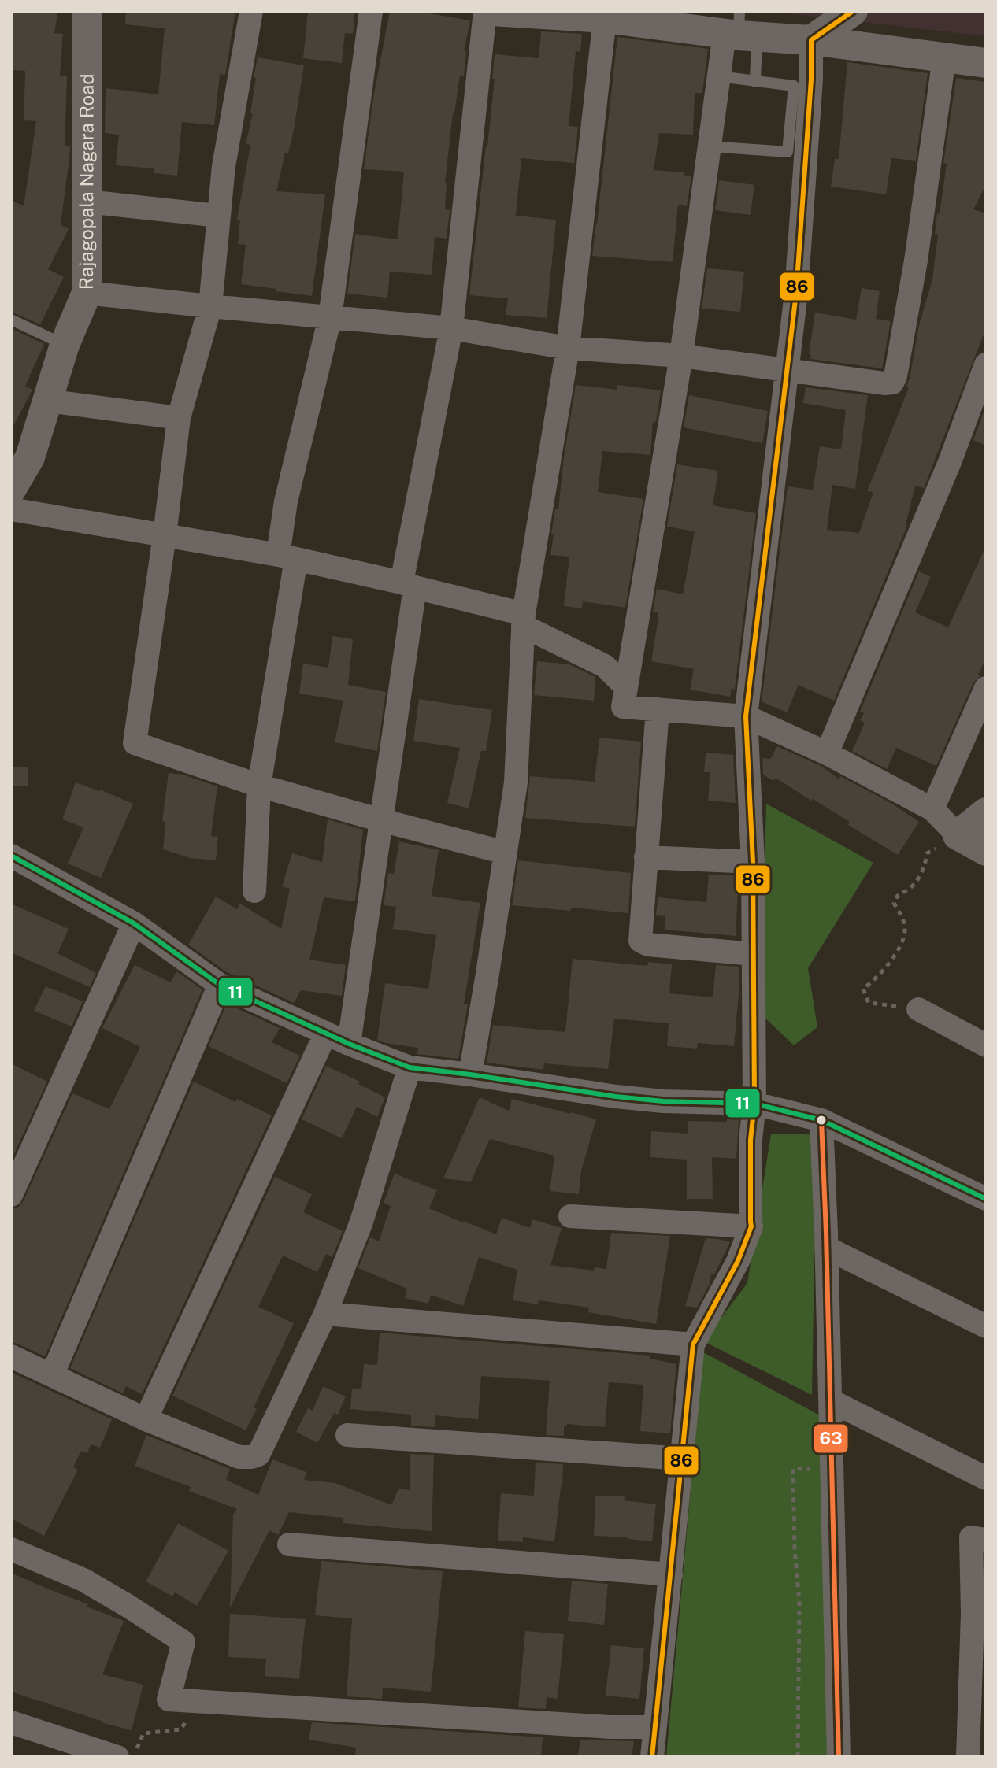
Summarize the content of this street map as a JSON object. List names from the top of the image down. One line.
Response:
{"streets":{"street":["Rajagopala Nagara Road"]},"lines":["transit line 86","transit line 11","transit line 63"]}
